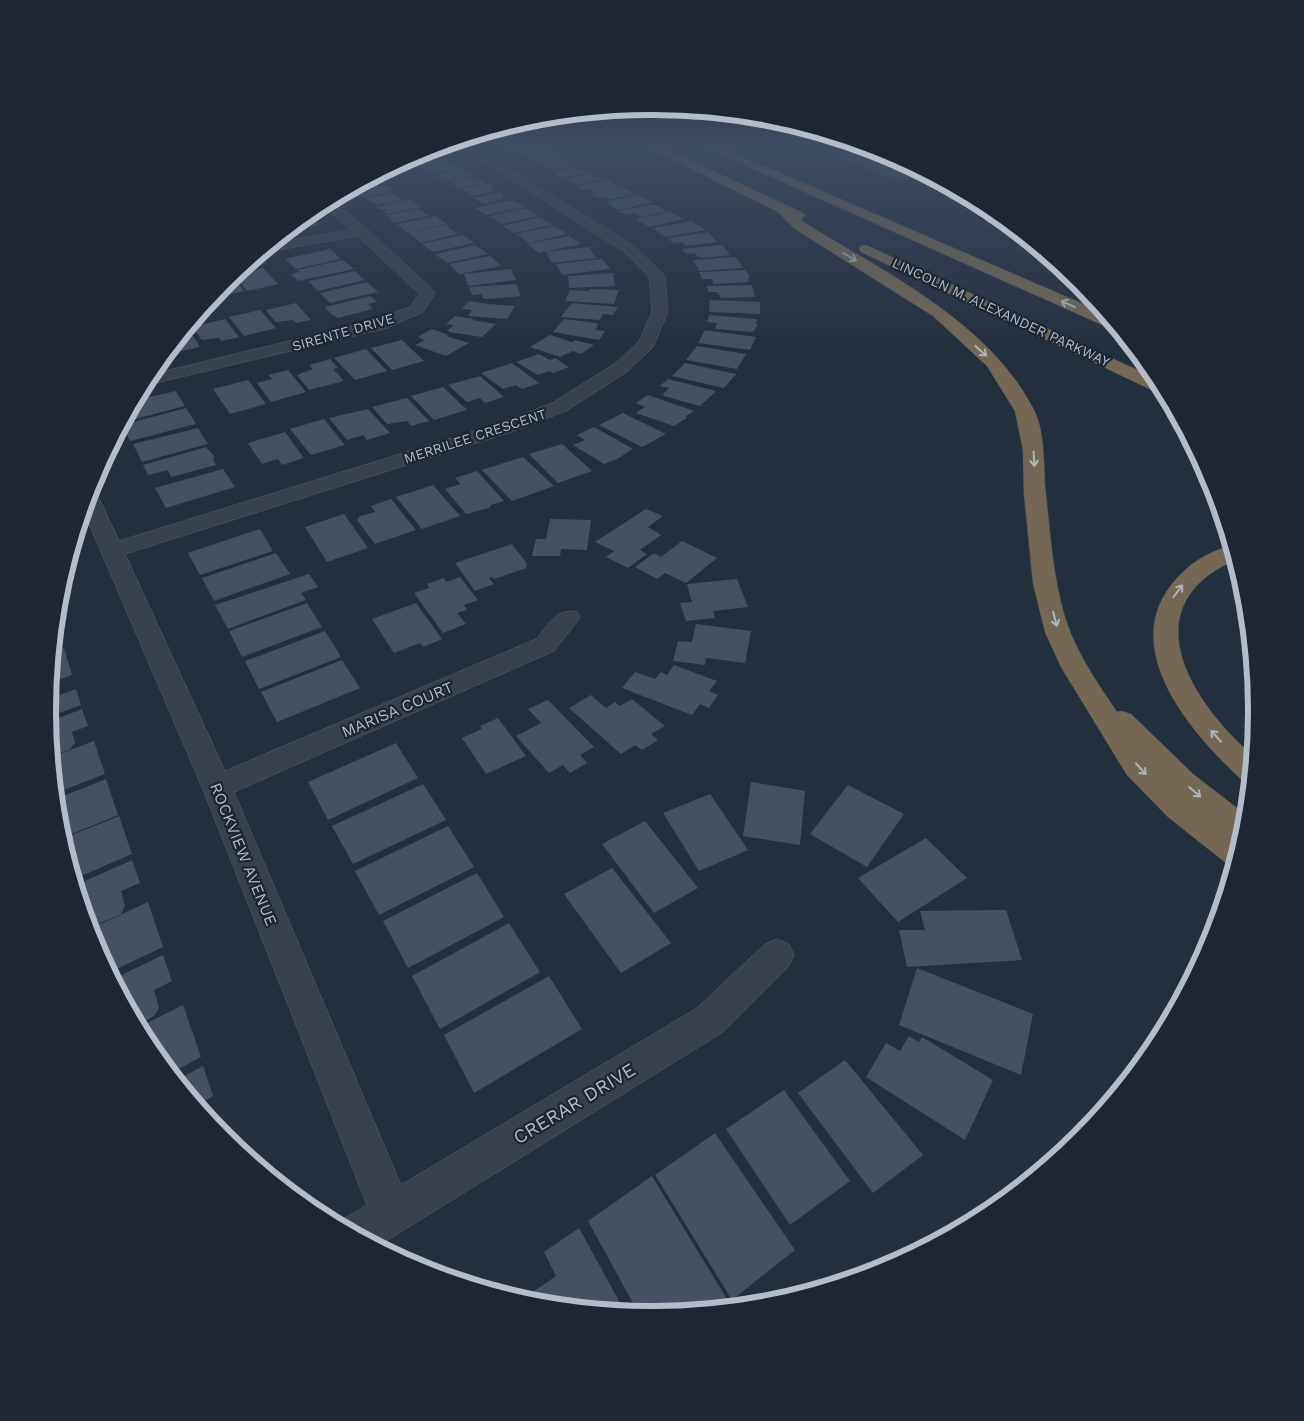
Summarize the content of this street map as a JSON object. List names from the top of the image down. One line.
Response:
{"streets":{"highway":["LINCOLN M. ALEXANDER PARKWAY"],"street":["SIRENTE DRIVE","MERRILEE CRESCENT","MARISA COURT","ROCKVIEW AVENUE","CRERAR DRIVE"]},"crossings":[["MERRILEE CRESCENT","ROCKVIEW AVENUE"],["MARISA COURT","ROCKVIEW AVENUE"],["ROCKVIEW AVENUE","CRERAR DRIVE"]]}
